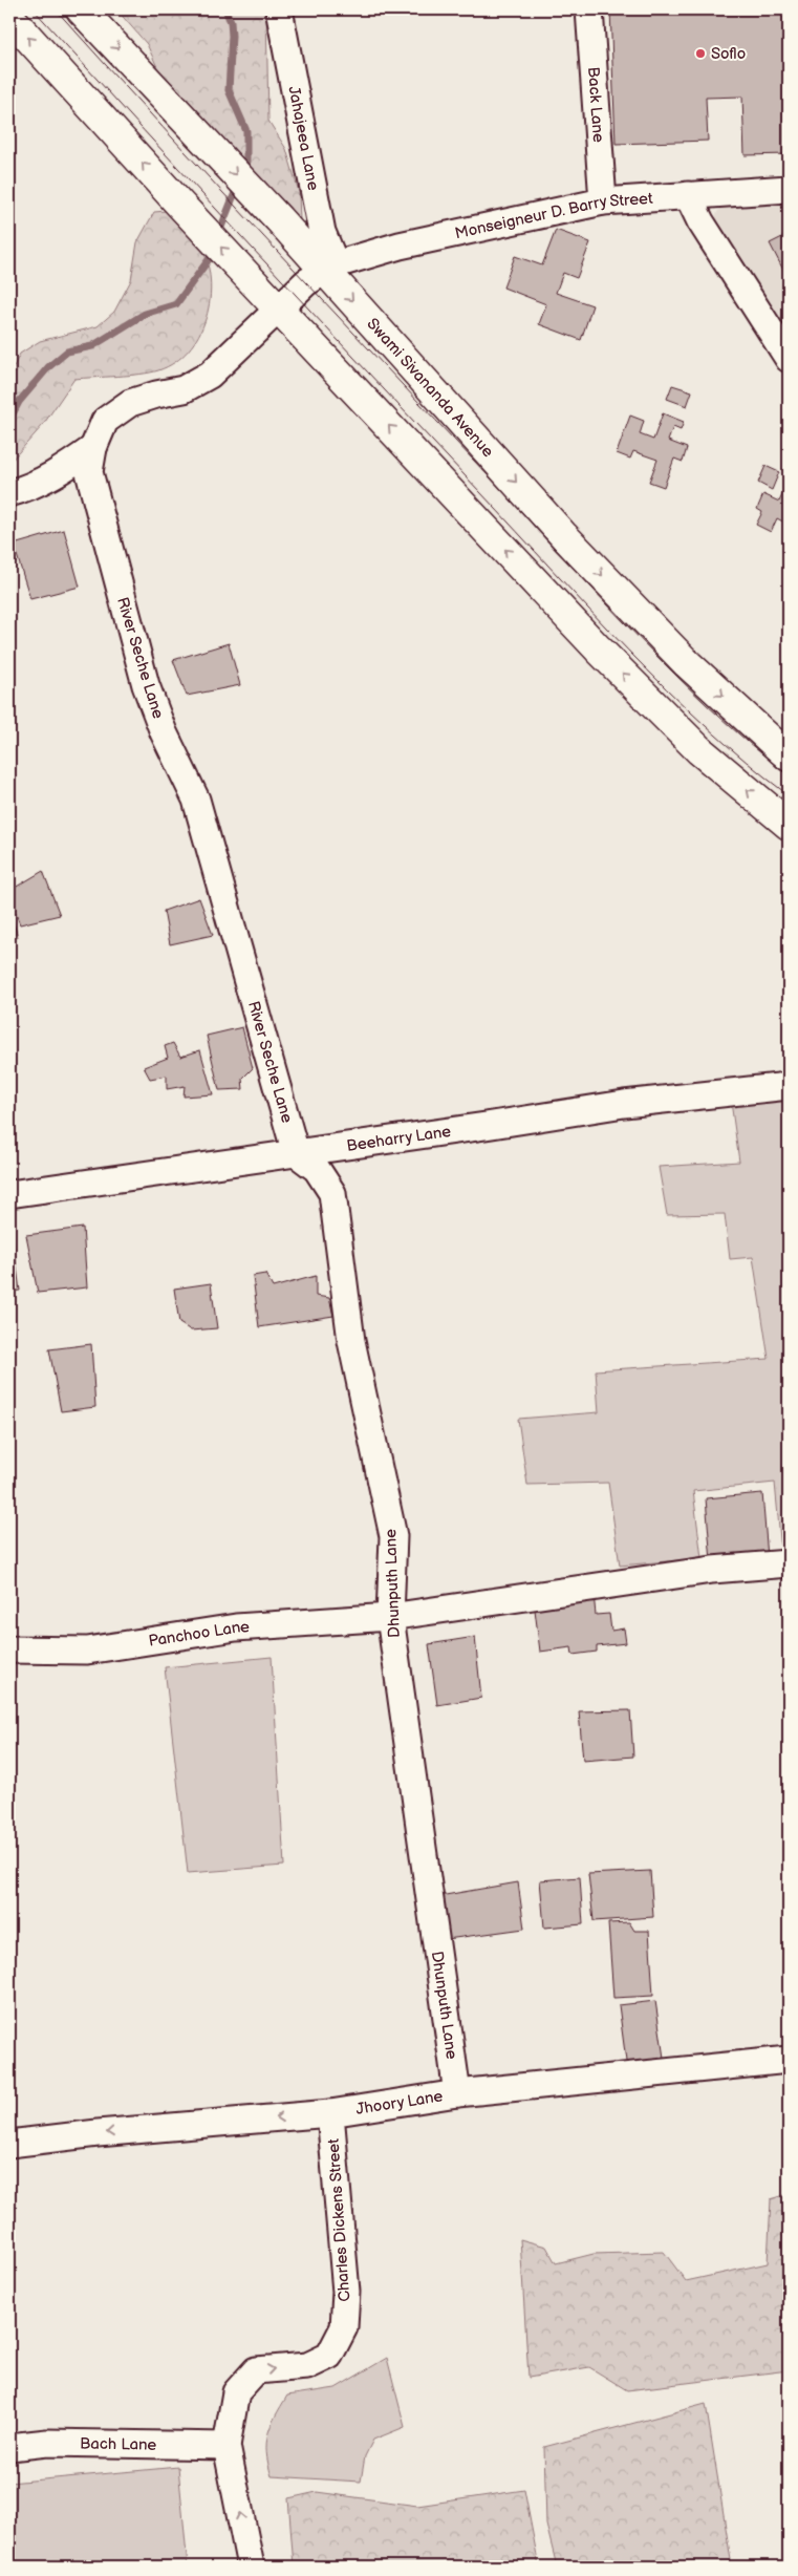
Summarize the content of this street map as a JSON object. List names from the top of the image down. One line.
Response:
{"streets":{"street":["Back Lane","Jahajeea Lane","Monseigneur D. Barry Street","Swami Sivananda Avenue","River Seche Lane","Beeharry Lane","Dhunputh Lane","Panchoo Lane","Jhoory Lane","Charles Dickens Street","Bach Lane"]},"crossings":[["Back Lane","Monseigneur D. Barry Street"],["Jahajeea Lane","Monseigneur D. Barry Street"],["Jahajeea Lane","Swami Sivananda Avenue"],["Jahajeea Lane","River Seche Lane"],["Monseigneur D. Barry Street","Swami Sivananda Avenue"],["Monseigneur D. Barry Street","River Seche Lane"],["Swami Sivananda Avenue","River Seche Lane"],["River Seche Lane","Beeharry Lane"],["River Seche Lane","Dhunputh Lane"],["Beeharry Lane","Dhunputh Lane"],["Dhunputh Lane","Panchoo Lane"],["Dhunputh Lane","Jhoory Lane"],["Jhoory Lane","Charles Dickens Street"],["Charles Dickens Street","Bach Lane"]],"one_way":["Jhoory Lane","Charles Dickens Street"],"places":["Soflo"]}
